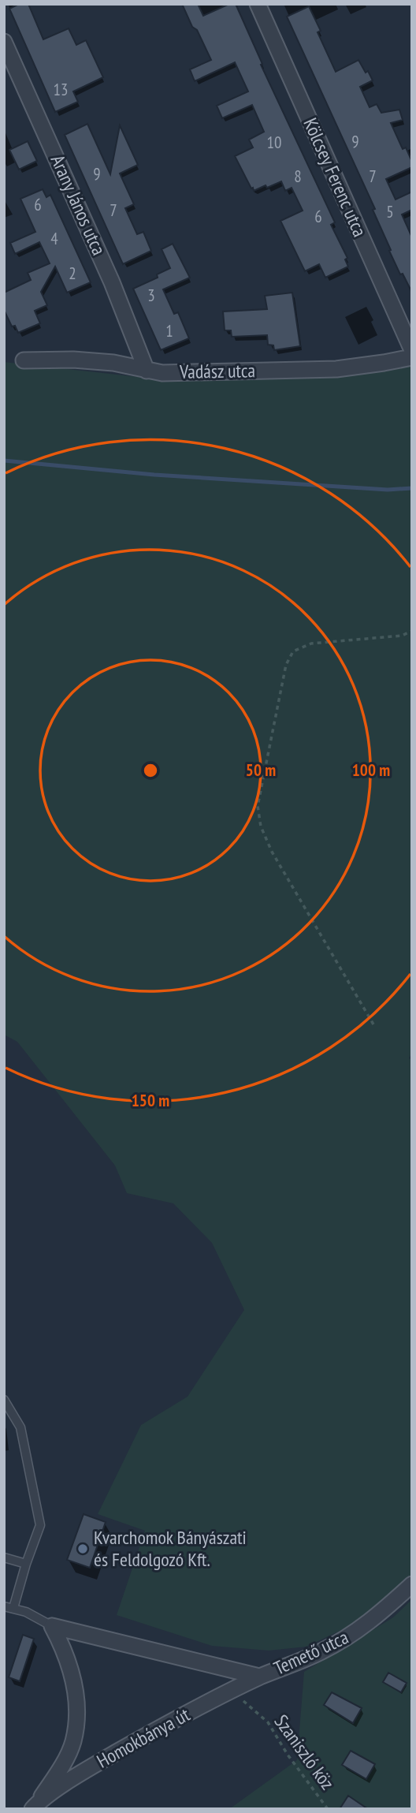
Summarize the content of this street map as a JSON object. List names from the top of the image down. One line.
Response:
{"streets":{"street":["Kölcsey Ferenc utca","Arany János utca","Vadász utca","Temető utca","Homokbánya út"],"path":["Szaniszló köz"]},"crossings":[["Arany János utca","Vadász utca"],["Temető utca","Homokbánya út"],["Homokbánya út","Szaniszló köz"]],"places":["Kvarchomok Bányászati és Feldolgozó Kft."],"house_numbers":["13","9","10","9","8","7","6","7","5","6","4","2","3","1"],"rings":["50 m","100 m","150 m"]}
